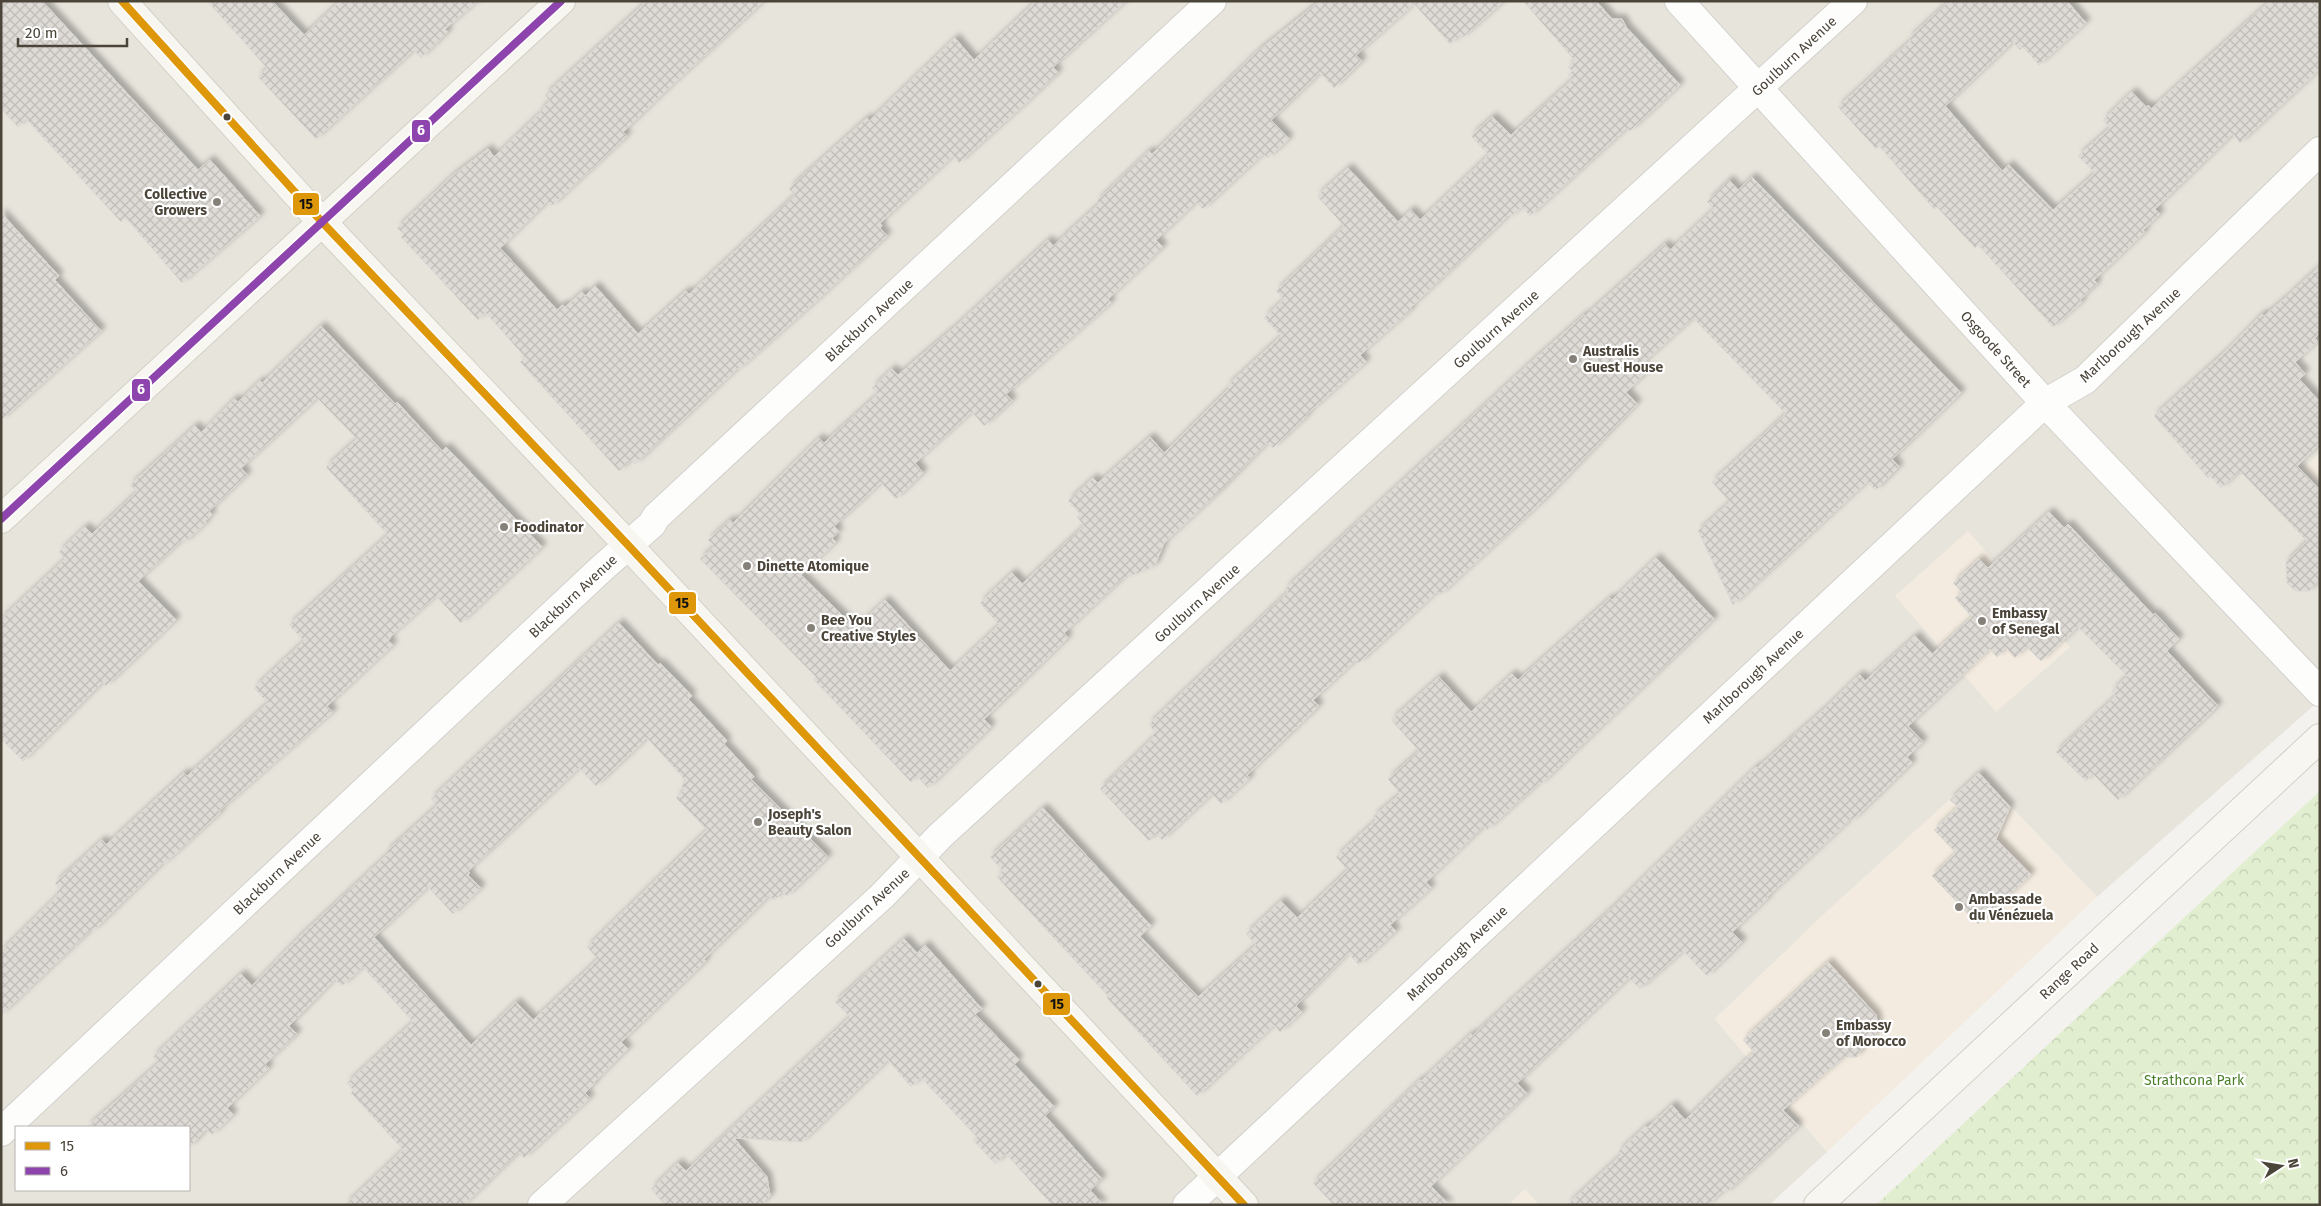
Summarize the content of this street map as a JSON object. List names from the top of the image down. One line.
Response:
{"streets":{"street":["Goulburn Avenue","Blackburn Avenue","Marlborough Avenue","Osgoode Street","Range Road"]},"crossings":[["Goulburn Avenue","Osgoode Street"],["Marlborough Avenue","Osgoode Street"]],"parks":["Strathcona Park"],"places":["Collective Growers","Australis Guest House","Foodinator","Dinette Atomique","Embassy of Senegal","Bee You Creative Styles","Joseph's Beauty Salon","Ambassade du Vénézuela","Embassy of Morocco"],"lines":["transit line 15","transit line 6"],"legend":["15","6"],"scale_bar":"20 m","north":"right"}
